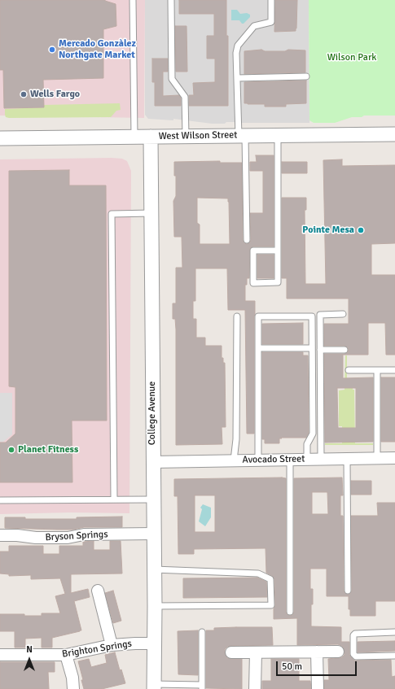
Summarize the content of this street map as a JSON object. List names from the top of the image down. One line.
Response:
{"streets":{"street":["West Wilson Street","College Avenue","Avocado Street","Bryson Springs","Brighton Springs"]},"crossings":[["West Wilson Street","College Avenue"],["College Avenue","Avocado Street"],["College Avenue","Bryson Springs"],["College Avenue","Brighton Springs"]],"parks":["Wilson Park"],"places":["Mercado Gonzàlez Northgate Market","Wells Fargo","Pointe Mesa","Planet Fitness"],"scale_bar":"50 m","north":"top"}
